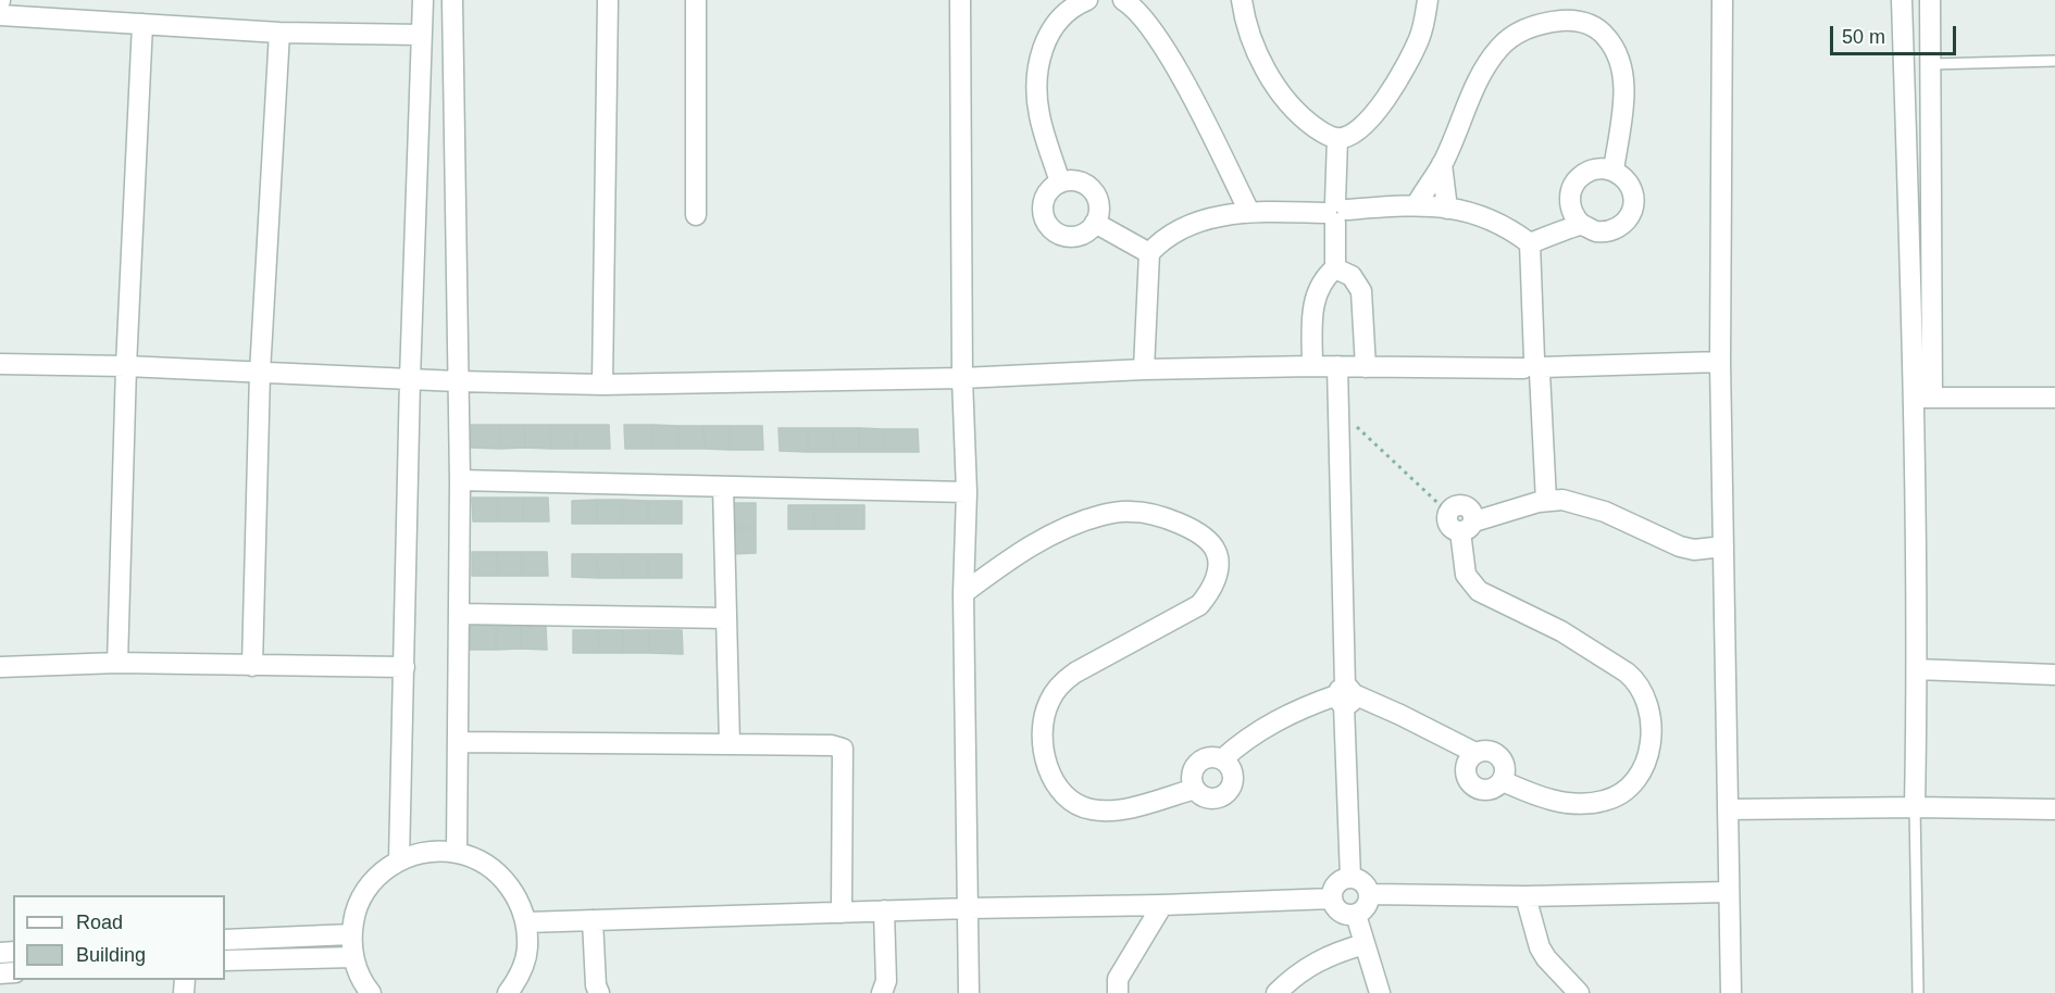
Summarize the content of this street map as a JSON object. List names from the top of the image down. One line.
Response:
{"legend":["Road","Building"],"scale_bar":"50 m"}
